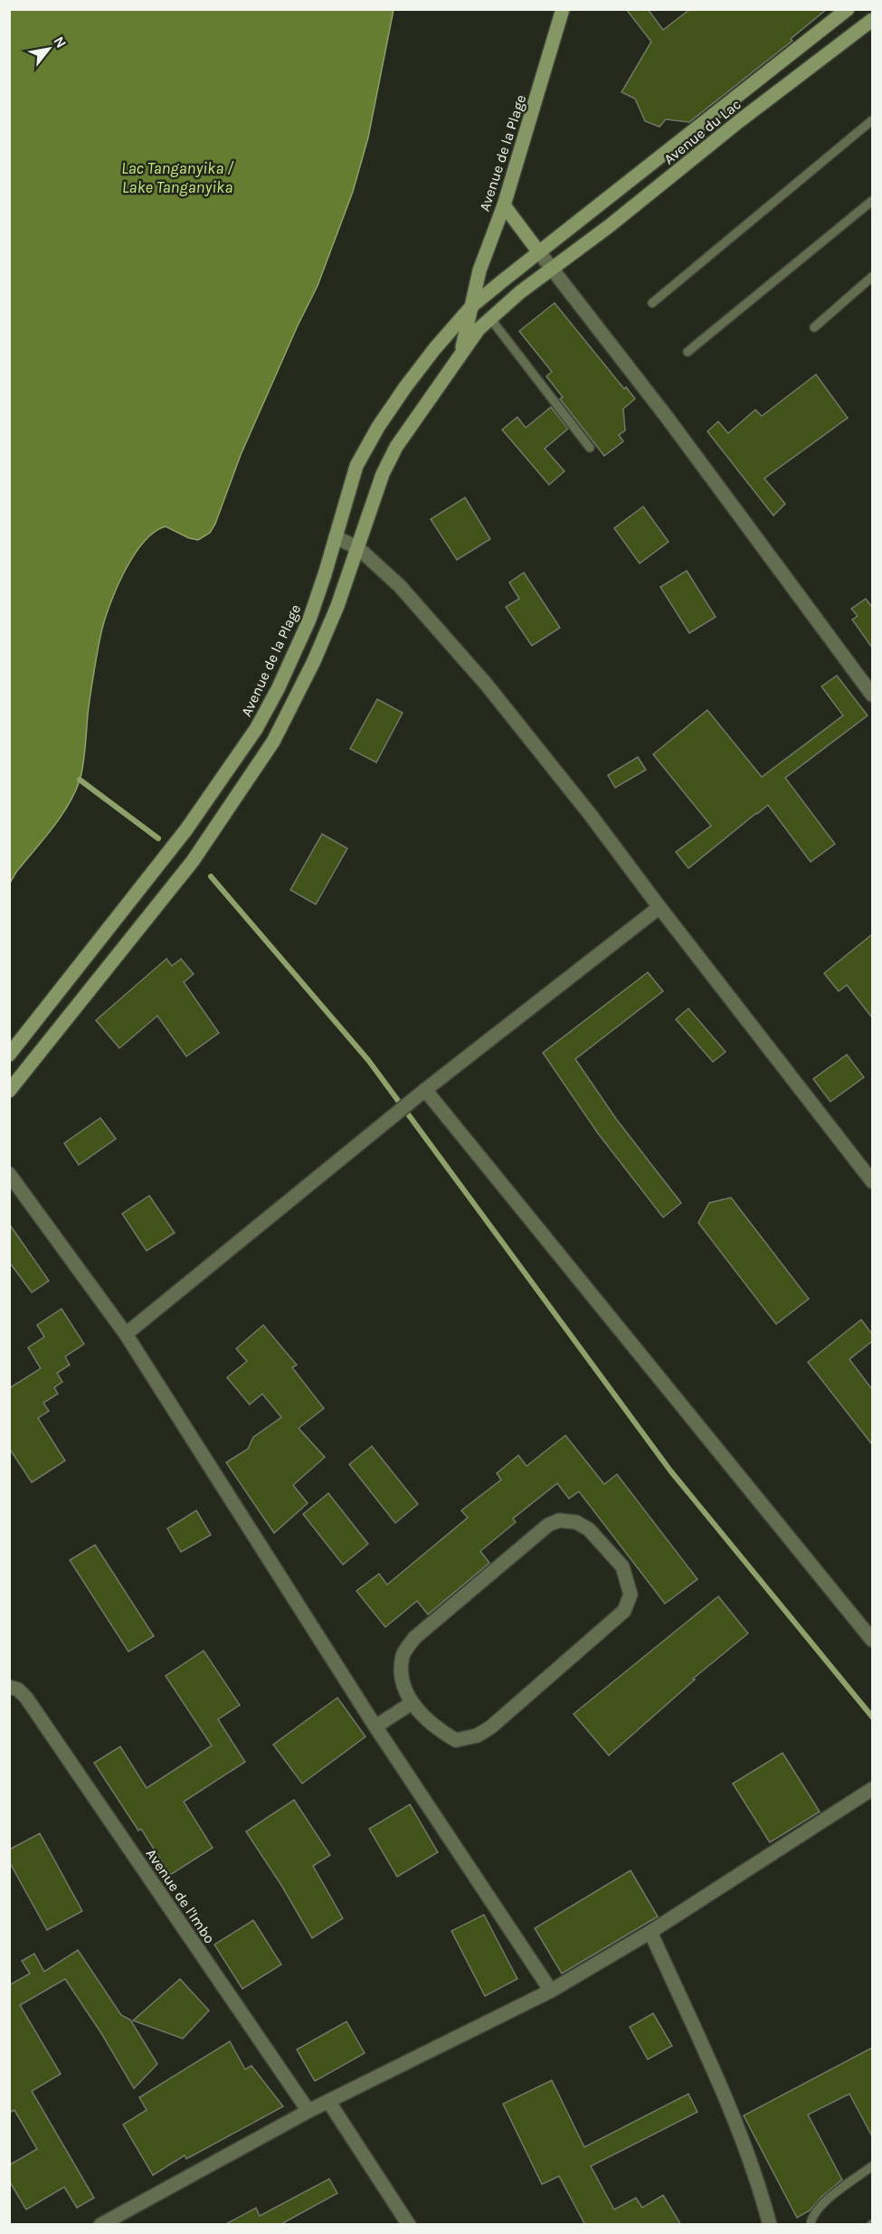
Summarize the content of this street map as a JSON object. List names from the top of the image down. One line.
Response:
{"streets":{"main road":["Avenue du Lac","Avenue de la Plage"],"street":["Avenue de l'Imbo"]},"crossings":[["Avenue du Lac","Avenue de la Plage"]],"water":["Lac Tanganyika / Lake Tanganyika"],"north":"top right"}
